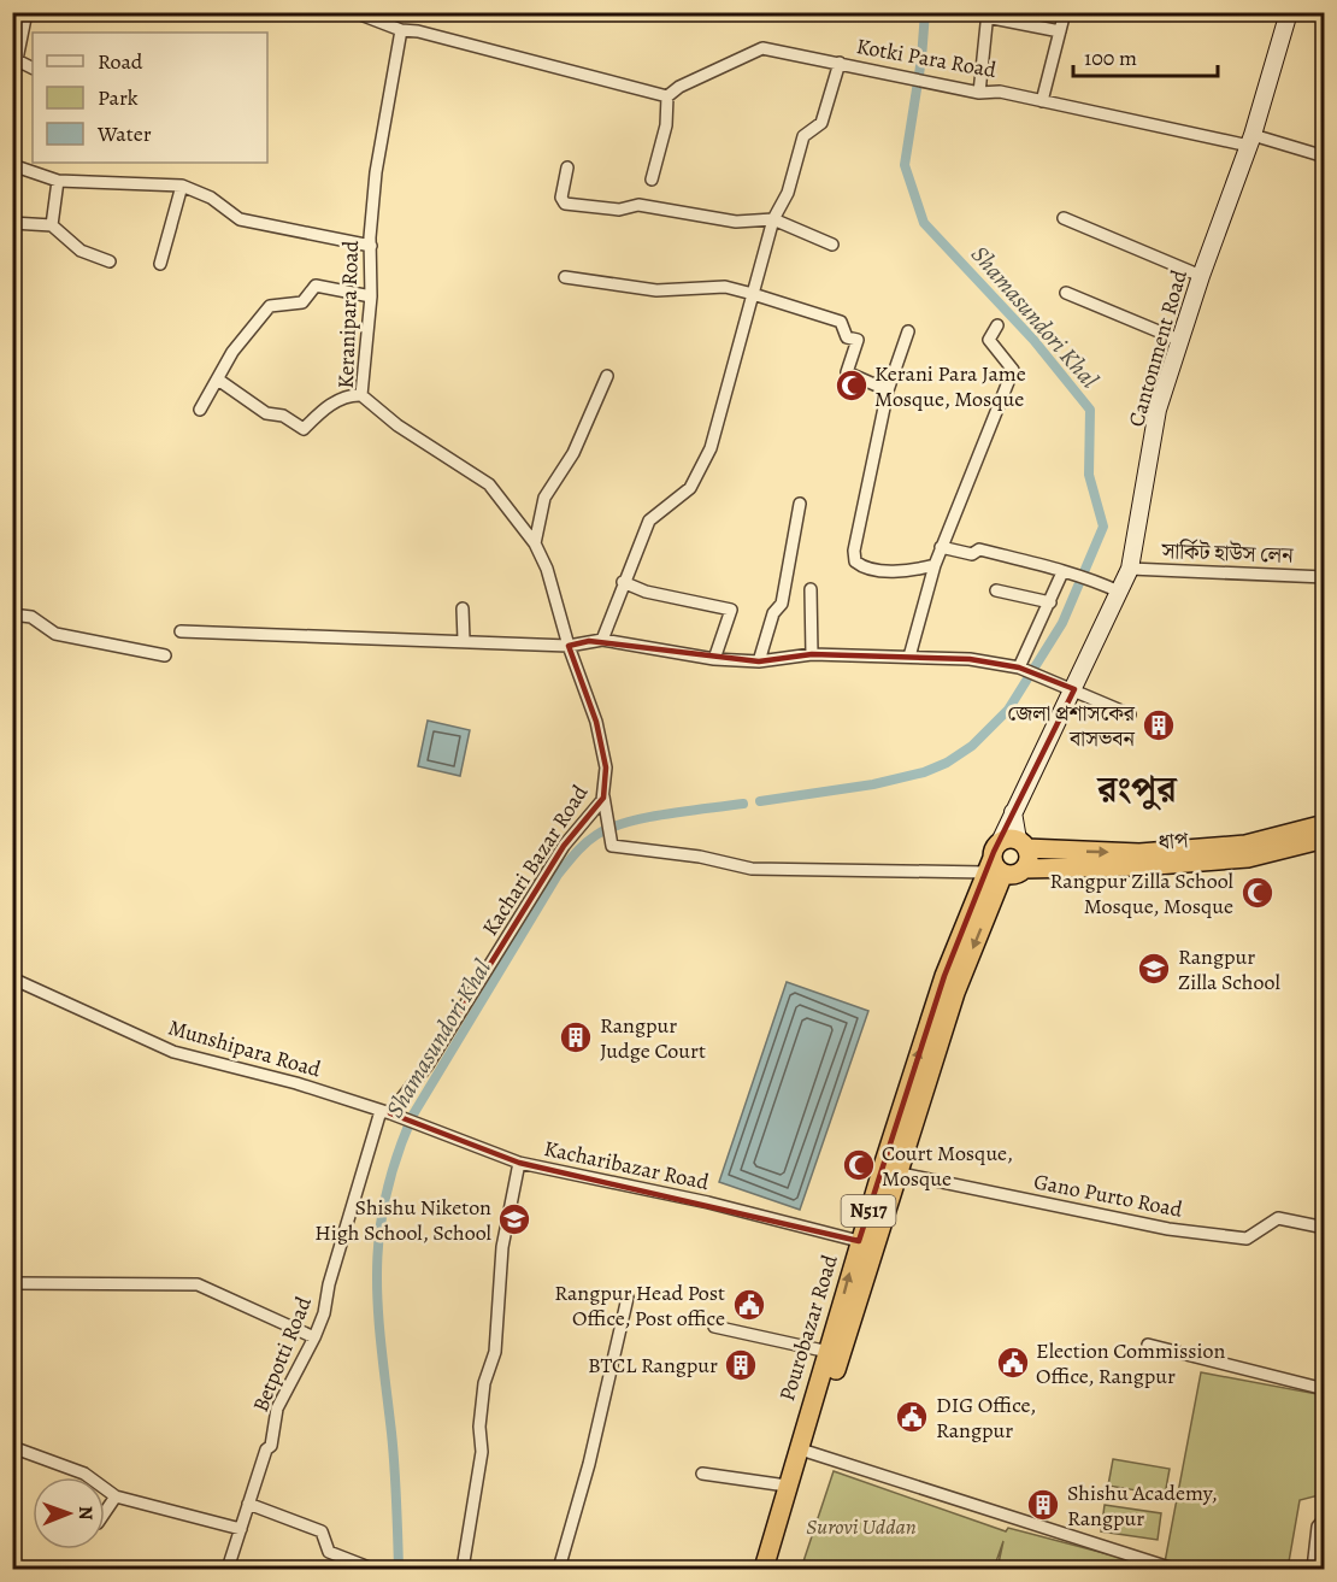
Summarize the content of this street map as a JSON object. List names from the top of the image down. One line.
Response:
{"streets":{"highway":["ধাপ","N517","Pourobazar Road"],"main road":["Cantonment Road"],"street":["Kotki Para Road","Keranipara Road","সার্কিট হাউস লেন","Kachari Bazar Road","Munshipara Road","Kacharibazar Road","Gano Purto Road","Betpotti Road"]},"crossings":[["Kotki Para Road","Cantonment Road"],["Keranipara Road","Kachari Bazar Road"],["Cantonment Road","সার্কিট হাউস লেন"],["Cantonment Road","ধাপ"],["Cantonment Road","Pourobazar Road"],["ধাপ","Pourobazar Road"],["Kachari Bazar Road","Munshipara Road"],["Kachari Bazar Road","Kacharibazar Road"],["Kachari Bazar Road","Betpotti Road"],["Munshipara Road","Kacharibazar Road"],["Munshipara Road","Betpotti Road"],["Kacharibazar Road","Pourobazar Road"],["Kacharibazar Road","Betpotti Road"],["Gano Purto Road","Pourobazar Road"]],"districts":["রংপুর"],"water":["Shamasundori Khal"],"parks":["Surovi Uddan"],"places":{"mosque":["Kerani Para Jame Mosque, Mosque","Rangpur Zilla School Mosque, Mosque","Court Mosque, Mosque"],"building":["জেলা প্রশাসকের বাসভবন","Rangpur Judge Court","BTCL Rangpur","Shishu Academy, Rangpur"],"school or university":["Rangpur Zilla School","Shishu Niketon High School, School"],"public building":["Rangpur Head Post Office, Post office","Election Commission Office, Rangpur","DIG Office, Rangpur"]},"legend":["Road","Park","Water"],"scale_bar":"100 m","north":"right"}
